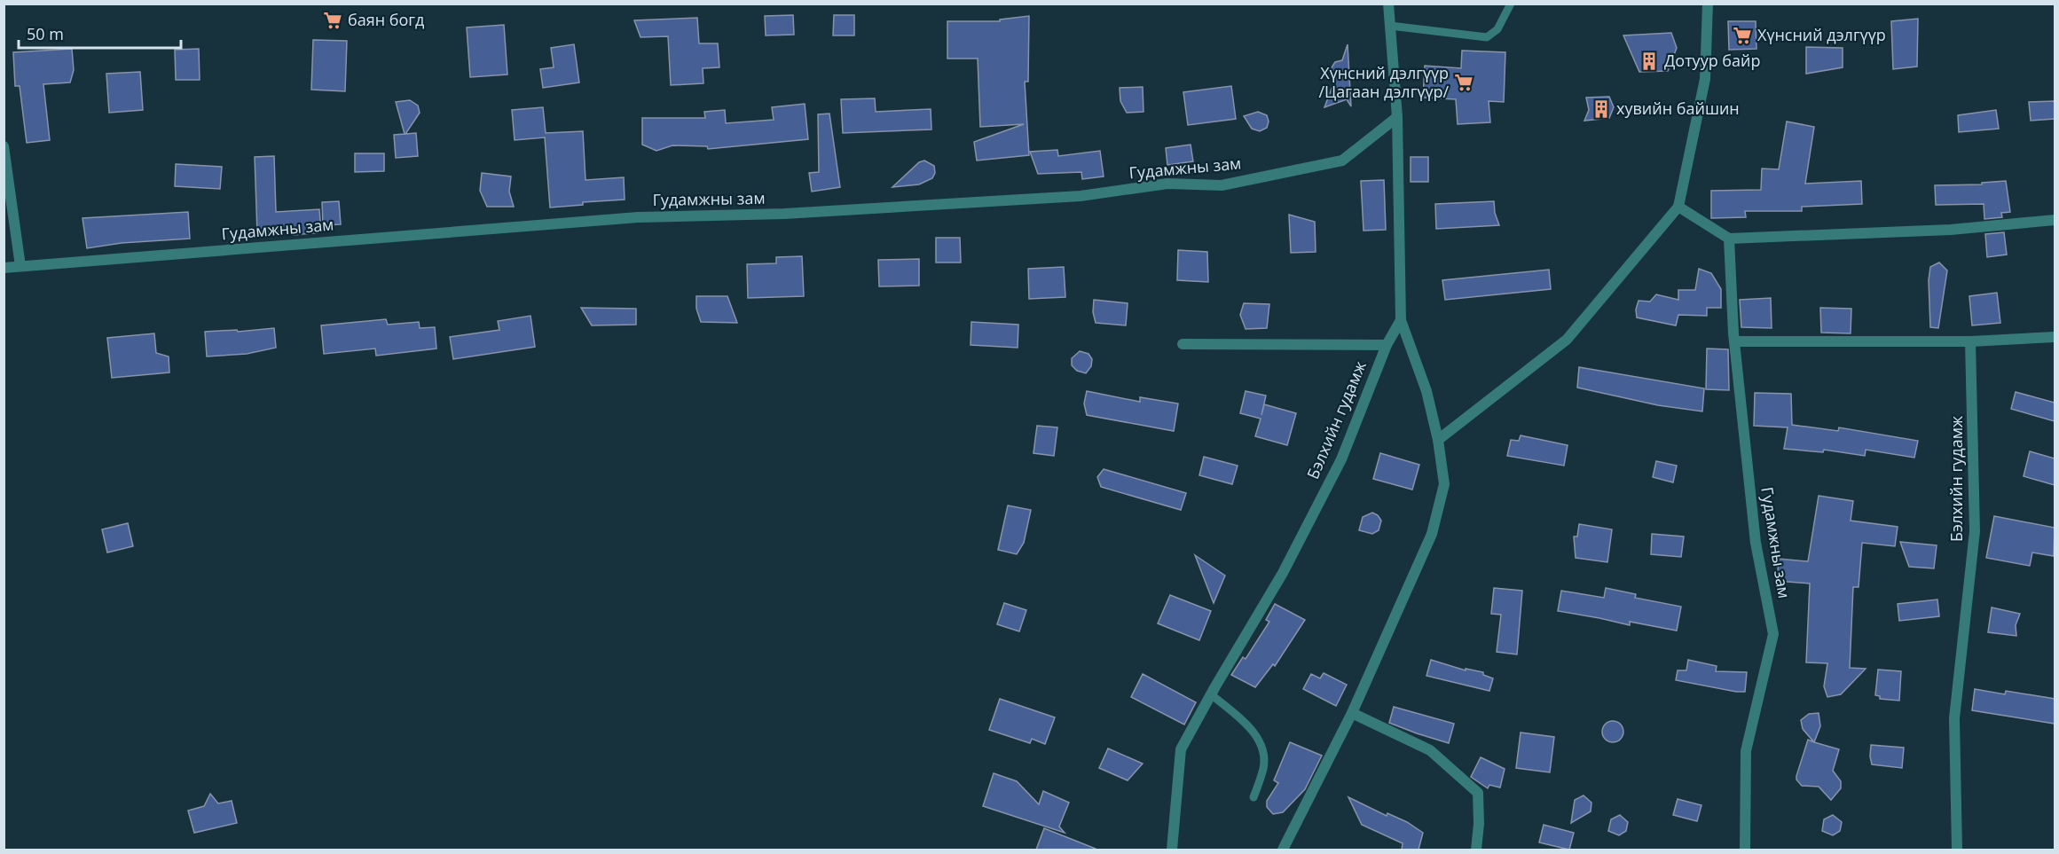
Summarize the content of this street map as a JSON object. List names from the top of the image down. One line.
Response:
{"streets":{"street":["Гудамжны зам","Бэлхийн гудамж"]},"places":{"supermarket":["баян богд","Хүнсний дэлгүүр","Хүнсний дэлгүүр /Цагаан дэлгүүр/"],"building":["Дотуур байр","хувийн байшин"]},"scale_bar":"50 m"}
